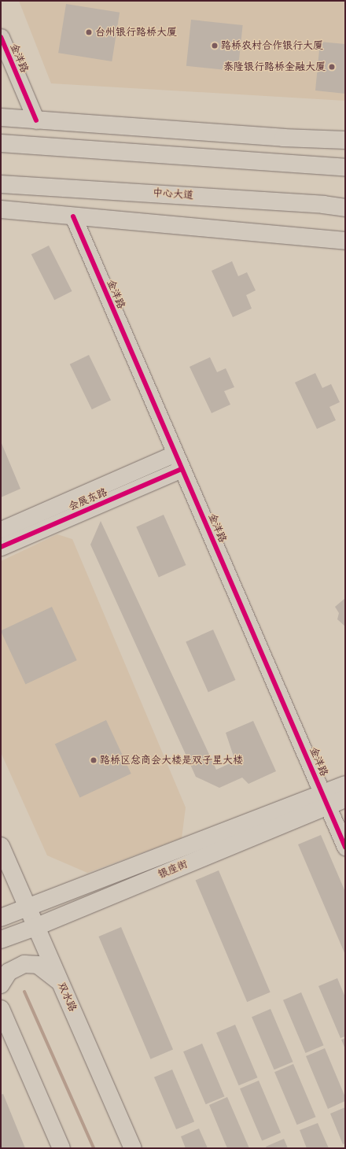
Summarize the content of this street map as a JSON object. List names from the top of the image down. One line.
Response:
{"streets":{"main road":["中心大道","银座街","双水路"],"street":["金洋路","会展东路"]},"crossings":[["金洋路","会展东路"],["金洋路","银座街"],["银座街","双水路"]],"places":["台州银行路桥大厦","路桥农村合作银行大厦","泰隆银行路桥金融大厦","路桥区总商会大楼是双子星大楼"]}
